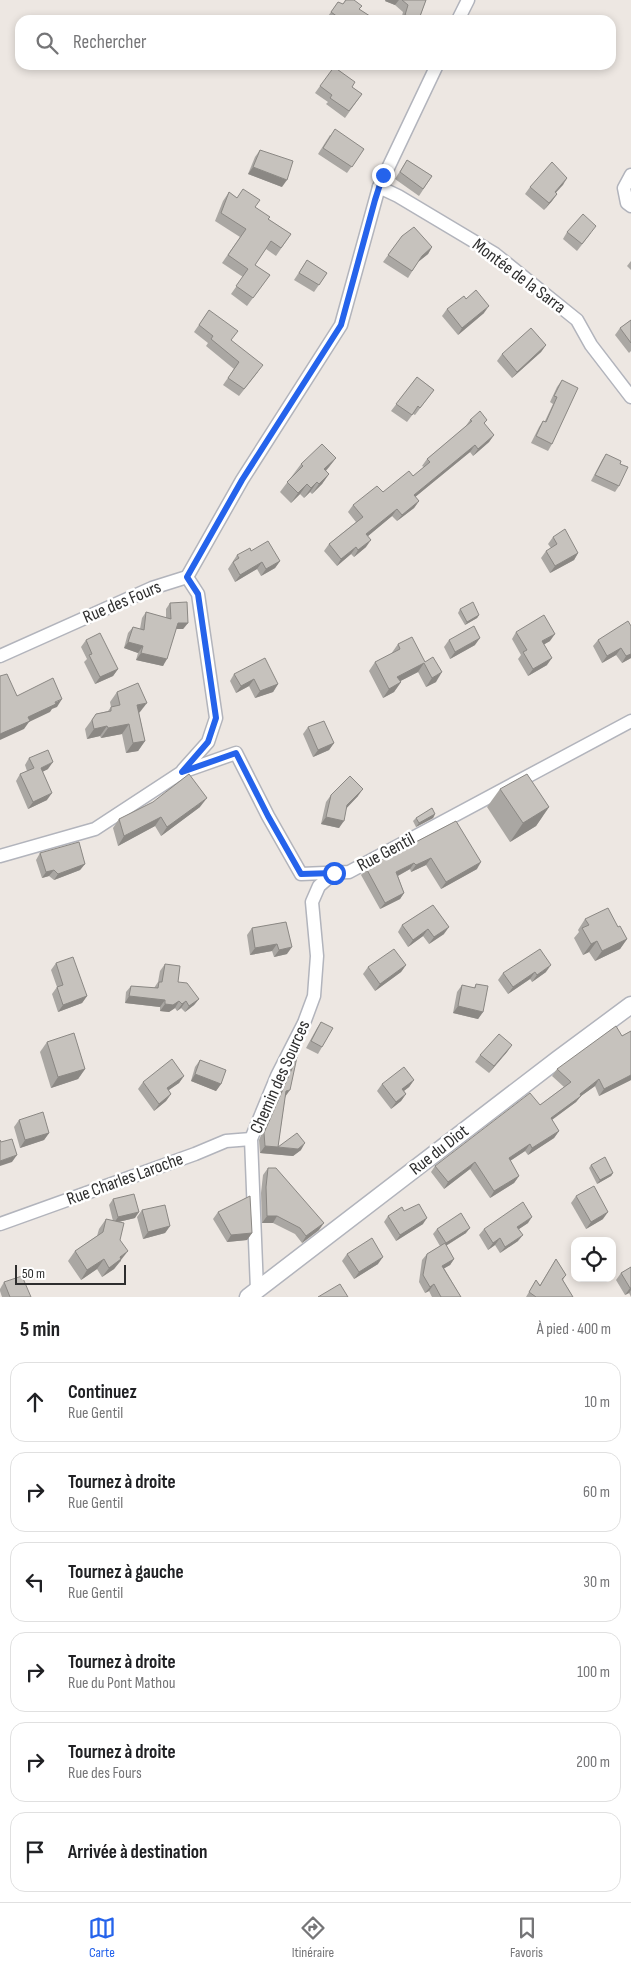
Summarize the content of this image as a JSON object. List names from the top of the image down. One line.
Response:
{"streets":{"street":["Montée de la Sarra","Rue des Fours","Rue Gentil","Chemin des Sources","Rue du Diot","Rue Charles Laroche"]},"crossings":[["Rue Gentil","Chemin des Sources"],["Chemin des Sources","Rue du Diot"],["Chemin des Sources","Rue Charles Laroche"]],"scale_bar":"50 m","page":{"search":"Rechercher","scale":"50 m","heading":["5 min","À pied · 400 m"],"list":[["Continuez","Rue Gentil","10 m"],["Tournez à droite","Rue Gentil","60 m"],["Tournez à gauche","Rue Gentil","30 m"],["Tournez à droite","Rue du Pont Mathou","100 m"],["Tournez à droite","Rue des Fours","200 m"],"Arrivée à destination"],"nav":["Carte","Itinéraire","Favoris"]}}
